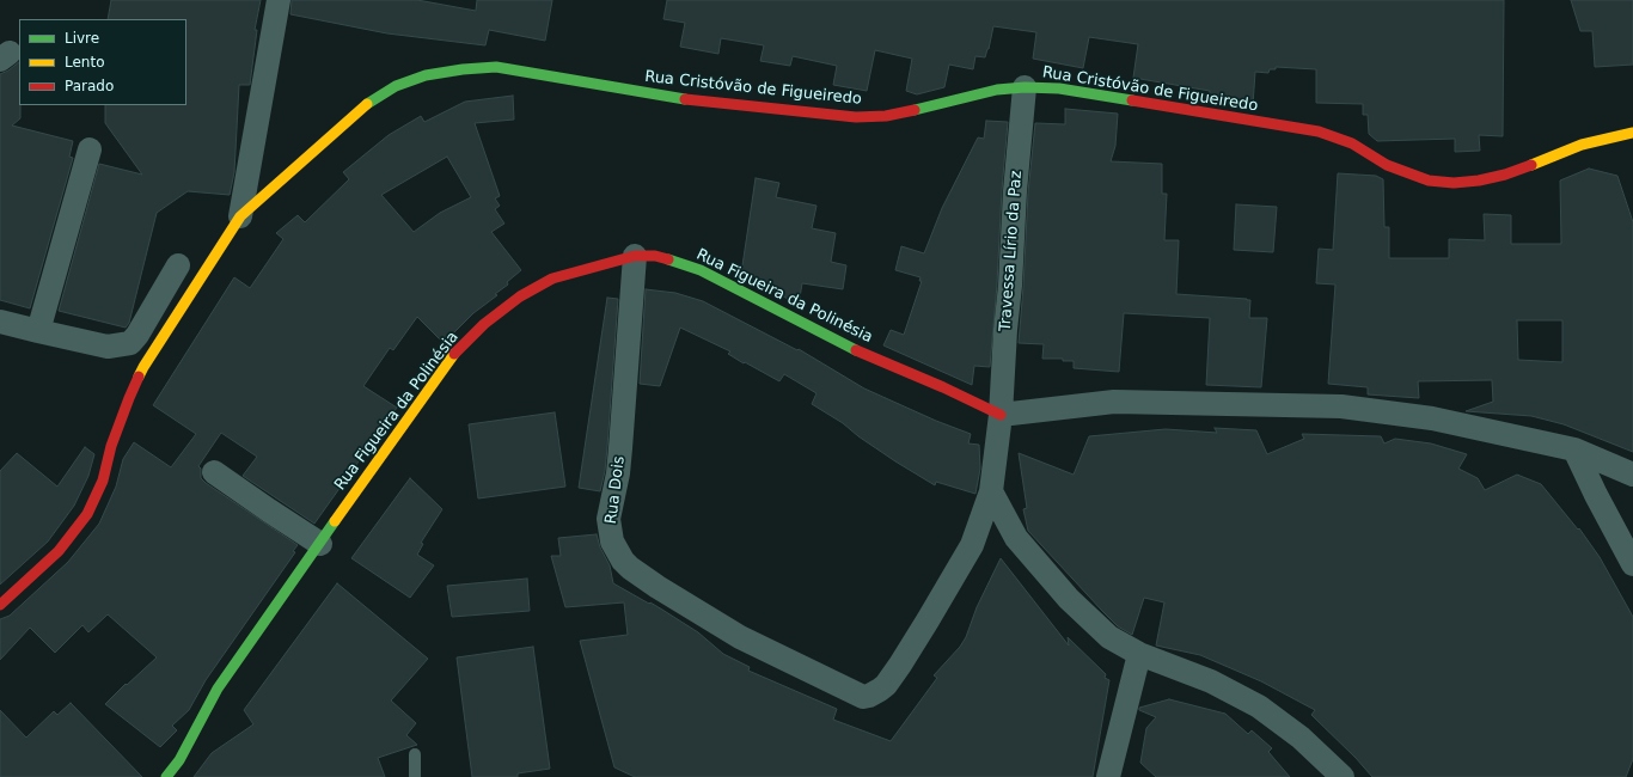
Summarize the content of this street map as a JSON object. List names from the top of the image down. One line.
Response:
{"streets":{"street":["Rua Cristóvão de Figueiredo","Travessa Lírio da Paz","Rua Figueira da Polinésia","Rua Dois"]},"crossings":[["Rua Cristóvão de Figueiredo","Travessa Lírio da Paz"],["Travessa Lírio da Paz","Rua Figueira da Polinésia"],["Travessa Lírio da Paz","Rua Dois"],["Rua Figueira da Polinésia","Rua Dois"]],"legend":["Livre","Lento","Parado"]}
